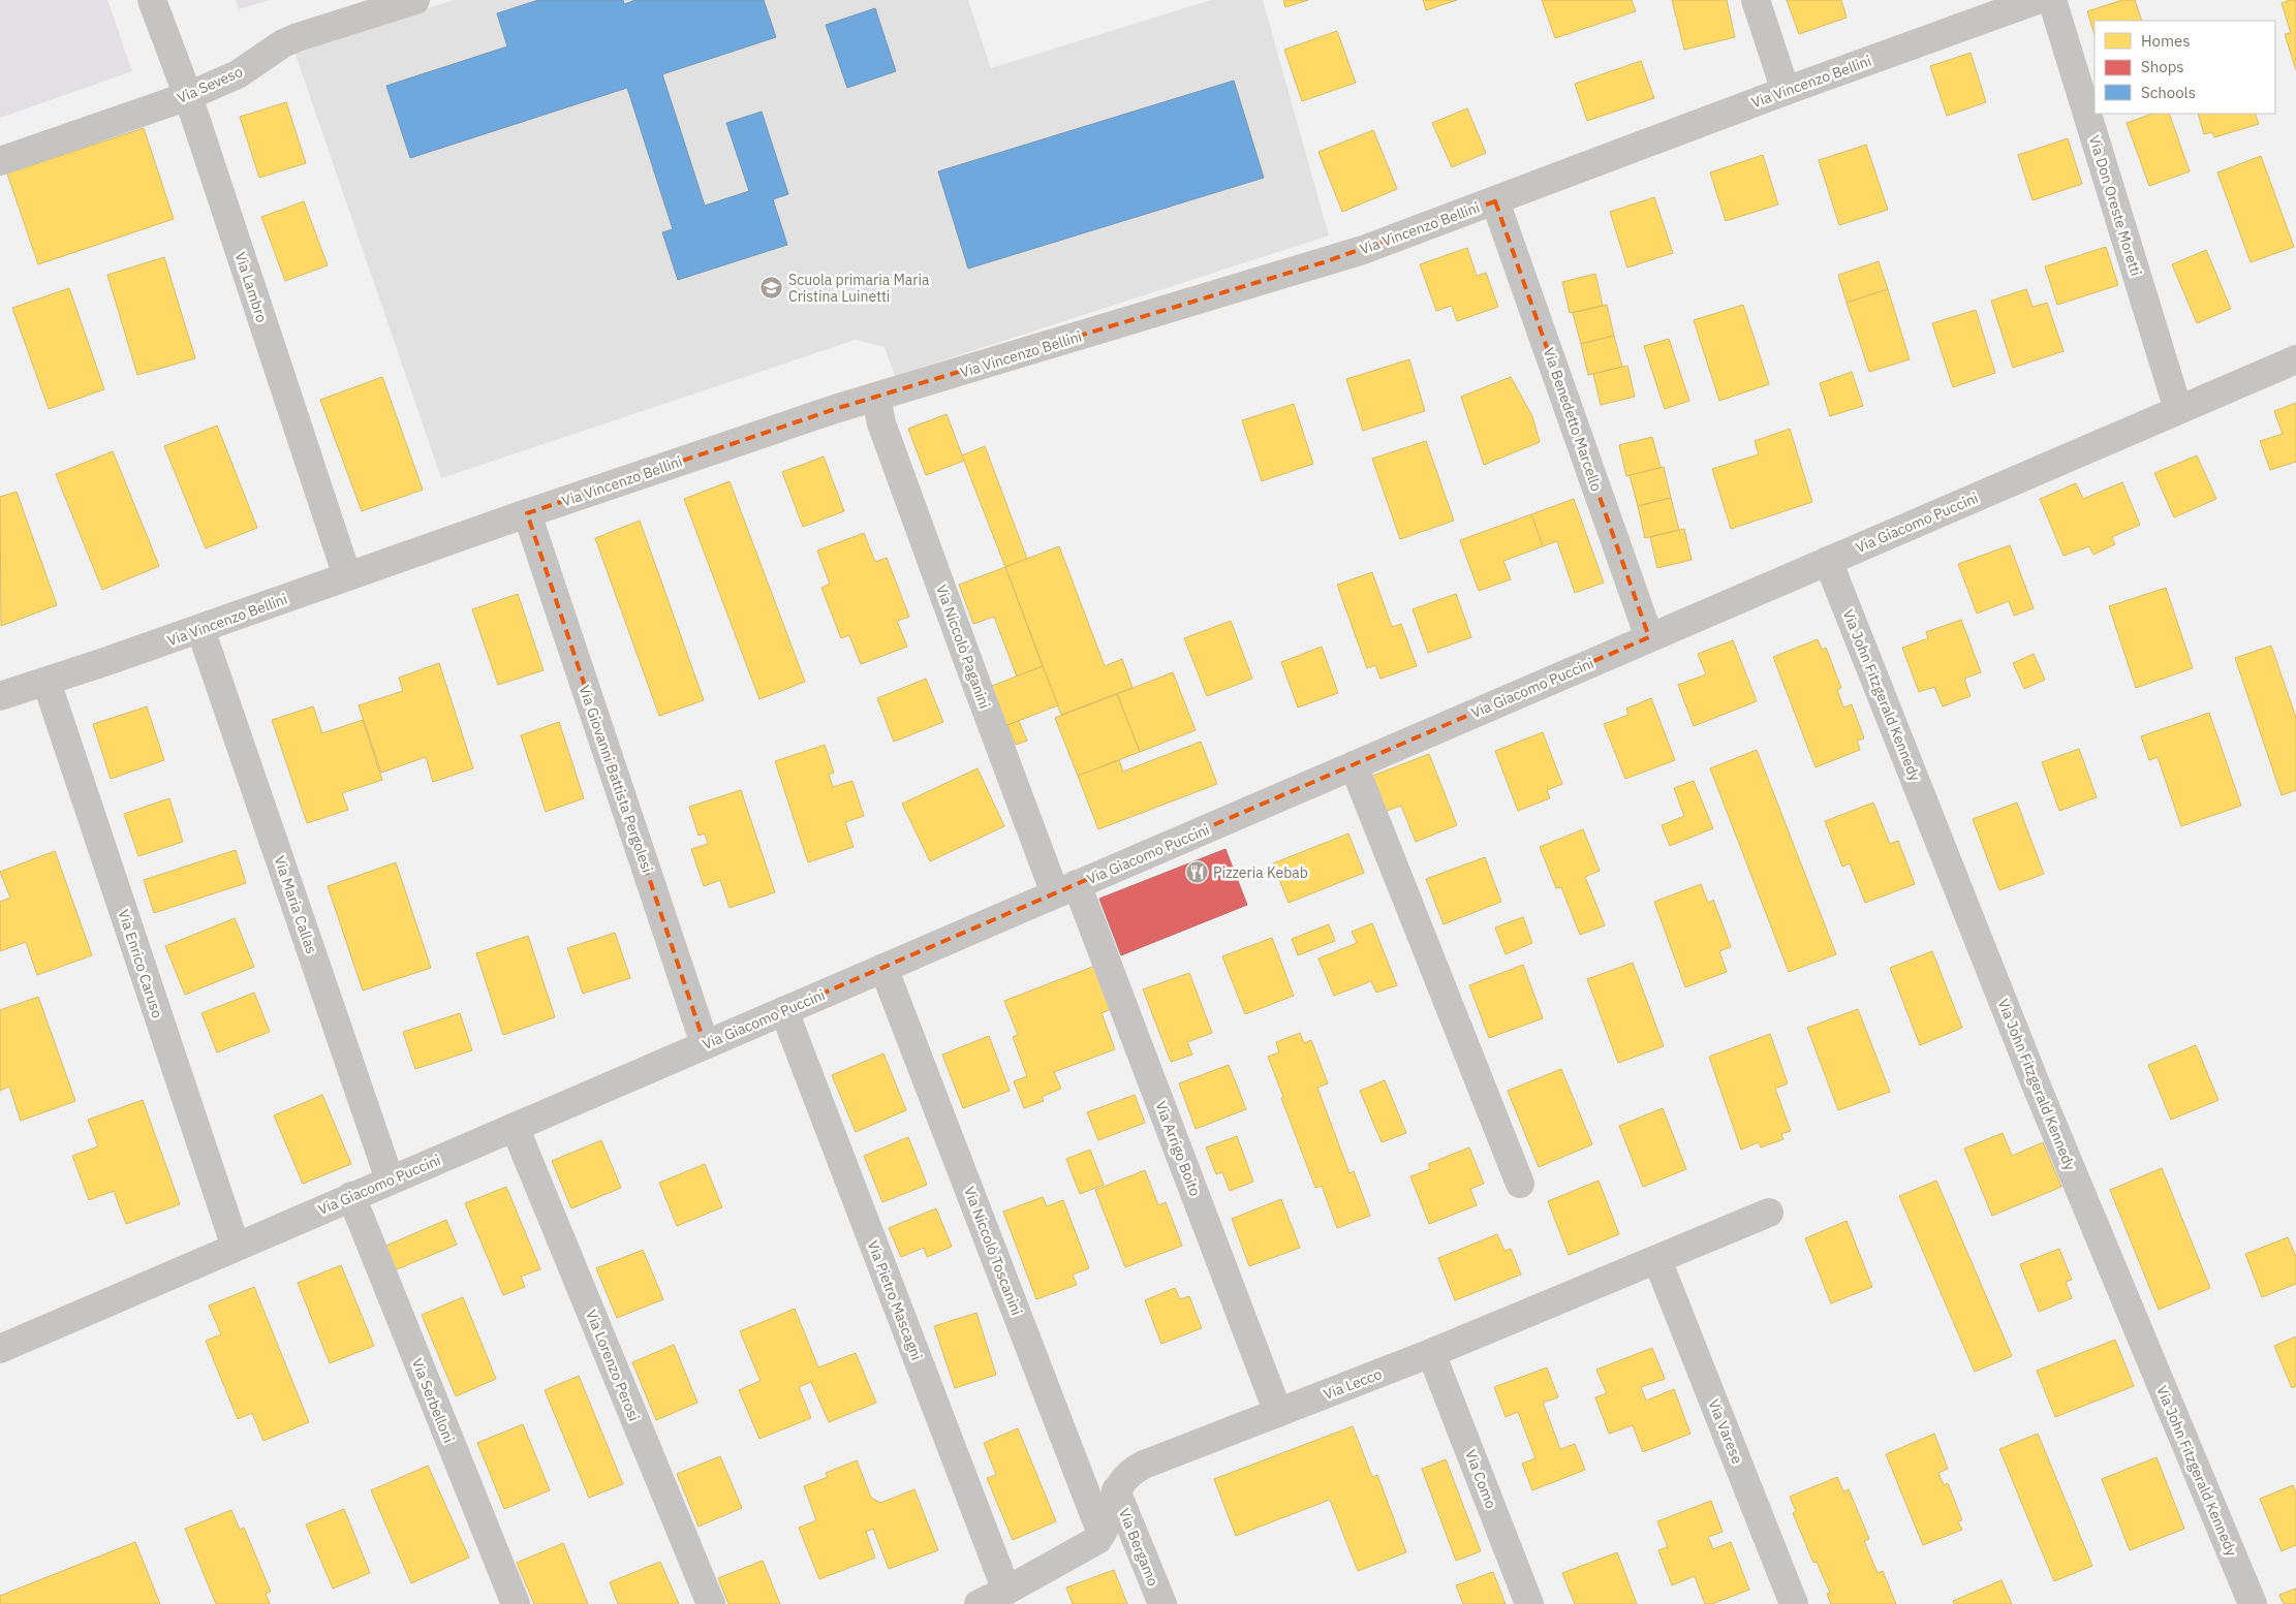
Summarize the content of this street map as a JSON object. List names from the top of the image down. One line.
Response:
{"streets":{"street":["Via Vincenzo Bellini","Via Seveso","Via Don Oreste Moretti","Via Lambro","Via Benedetto Marcello","Via Giacomo Puccini","Via Niccolò Paganini","Via John Fitzgerald Kennedy","Via Giovanni Battista Pergolesi","Via Maria Callas","Via Enrico Caruso","Via Arrigo Boito","Via Niccolò Toscanini","Via Pietro Mascagni","Via Lorenzo Perosi","Via Lecco","Via Serbelloni","Via Varese","Via Como","Via Bergamo"]},"crossings":[["Via Vincenzo Bellini","Via Lambro"],["Via Vincenzo Bellini","Via Benedetto Marcello"],["Via Vincenzo Bellini","Via Niccolò Paganini"],["Via Vincenzo Bellini","Via Giovanni Battista Pergolesi"],["Via Vincenzo Bellini","Via Maria Callas"],["Via Vincenzo Bellini","Via Enrico Caruso"],["Via Seveso","Via Lambro"],["Via Don Oreste Moretti","Via Giacomo Puccini"],["Via Benedetto Marcello","Via Giacomo Puccini"],["Via Giacomo Puccini","Via Niccolò Paganini"],["Via Giacomo Puccini","Via John Fitzgerald Kennedy"],["Via Giacomo Puccini","Via Giovanni Battista Pergolesi"],["Via Giacomo Puccini","Via Maria Callas"],["Via Giacomo Puccini","Via Enrico Caruso"],["Via Giacomo Puccini","Via Arrigo Boito"],["Via Giacomo Puccini","Via Niccolò Toscanini"],["Via Giacomo Puccini","Via Pietro Mascagni"],["Via Giacomo Puccini","Via Lorenzo Perosi"],["Via Giacomo Puccini","Via Serbelloni"],["Via Niccolò Paganini","Via Arrigo Boito"],["Via Arrigo Boito","Via Lecco"],["Via Niccolò Toscanini","Via Lecco"],["Via Lecco","Via Varese"],["Via Lecco","Via Como"],["Via Lecco","Via Bergamo"]],"places":{"school or university":["Scuola primaria Maria Cristina Luinetti"],"restaurant":["Pizzeria Kebab"]},"legend":["Homes","Shops","Schools"]}
